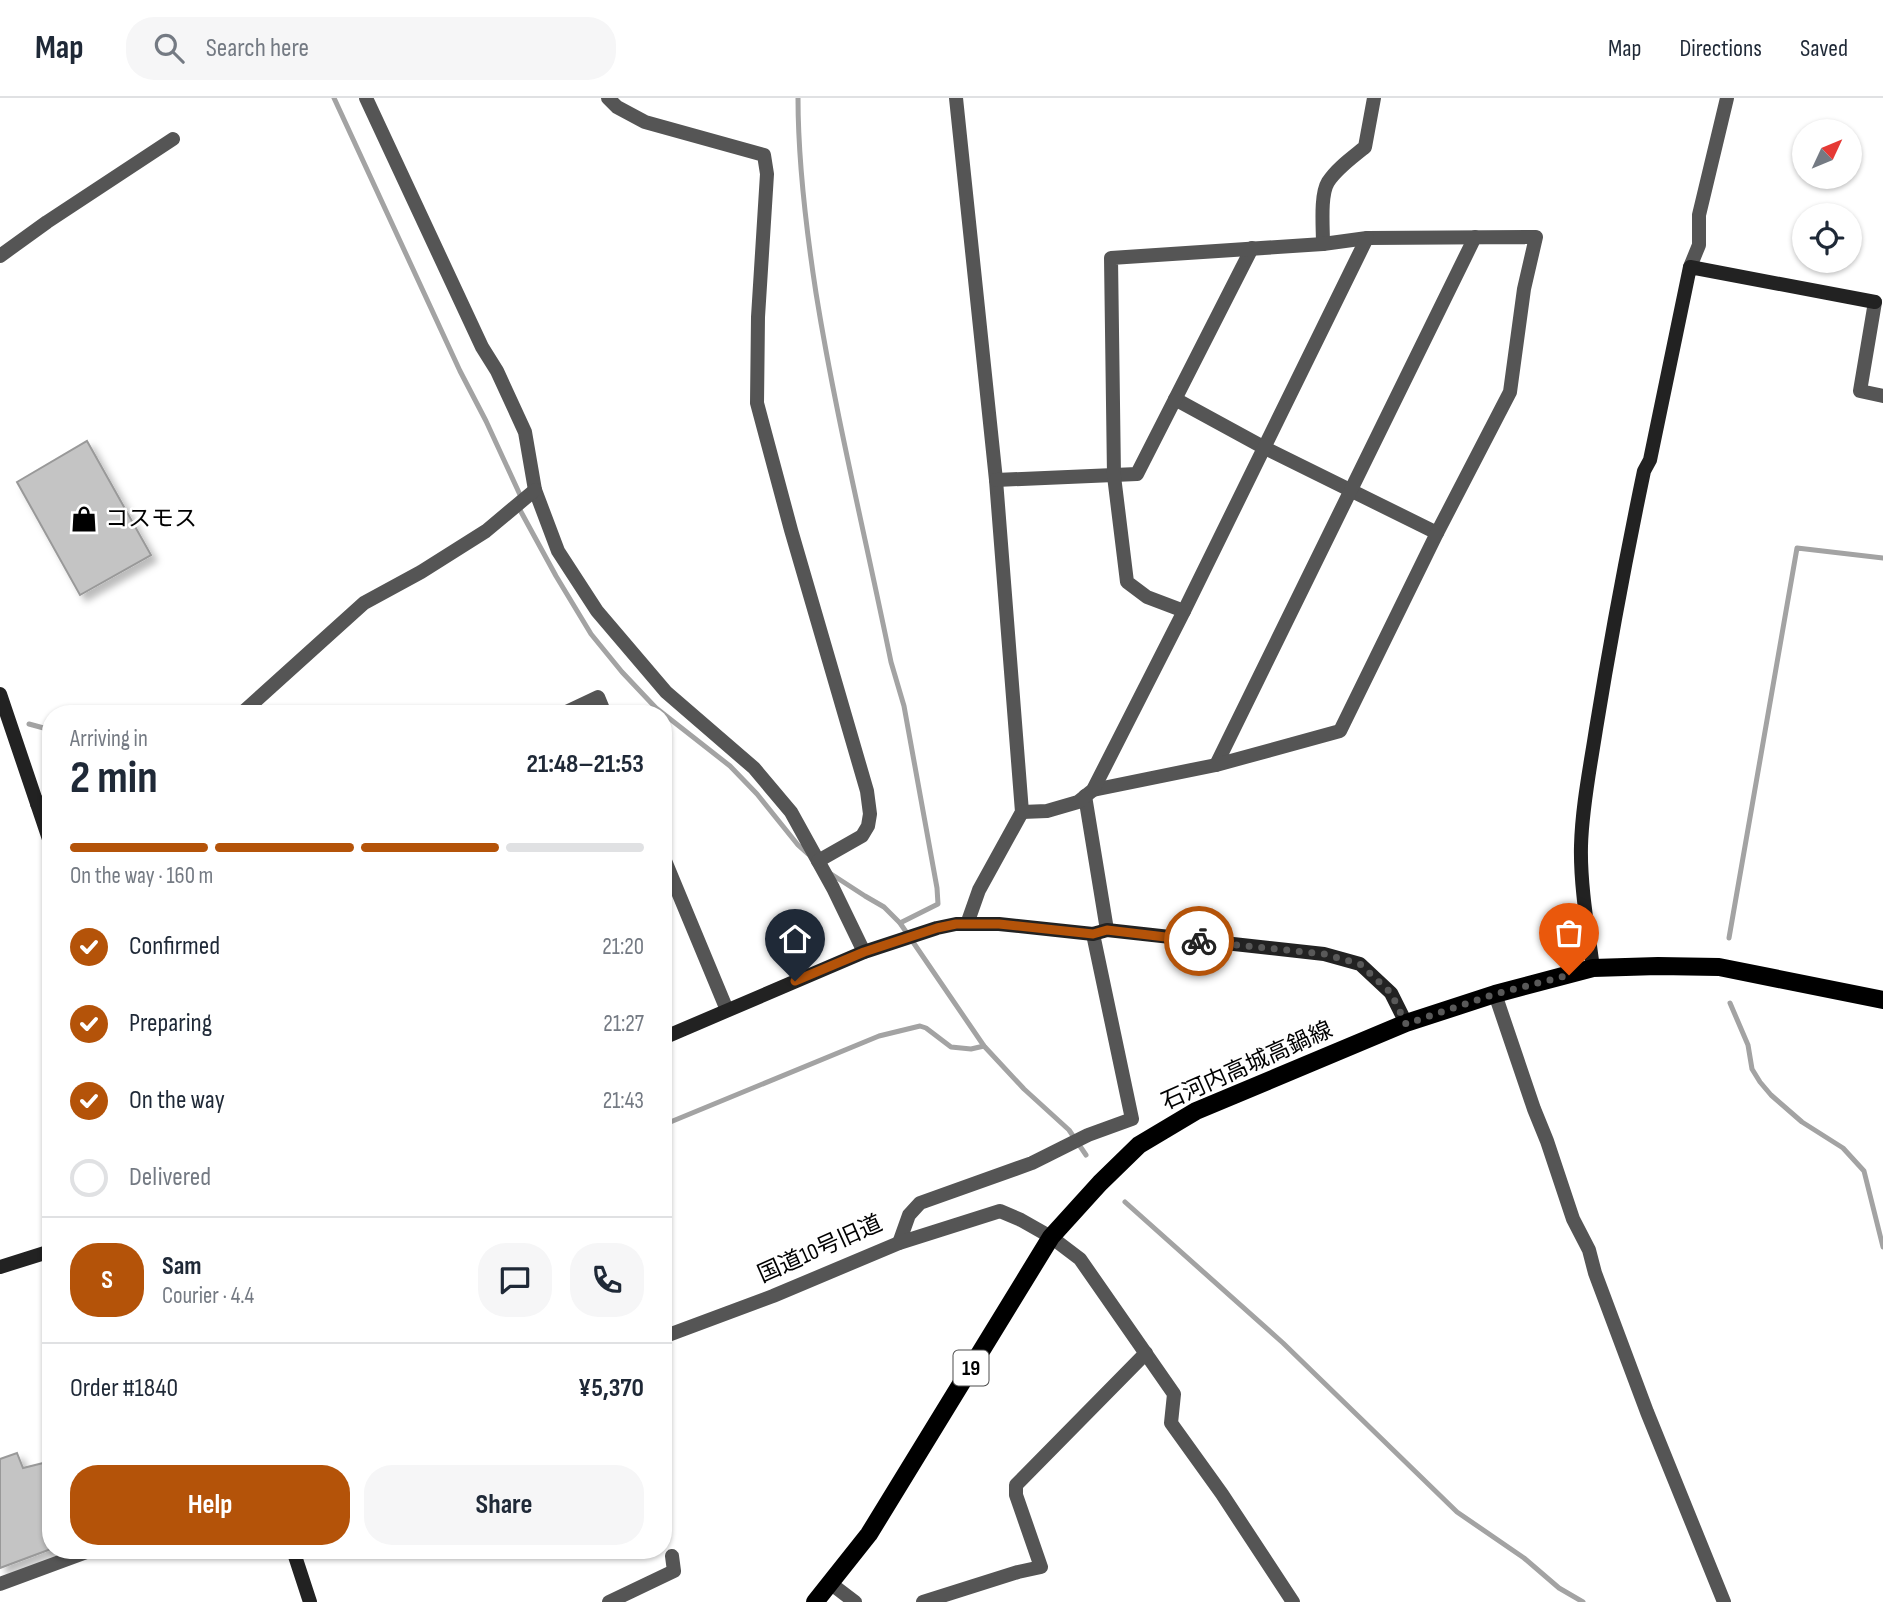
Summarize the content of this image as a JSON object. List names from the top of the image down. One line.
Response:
{"streets":{"main road":["石河内高城高鍋線","19"],"street":["国道10号旧道"]},"places":{"shop":["コスモス"]},"north":"top right","page":{"header":"Map","search":"Search here","nav":["Map","Directions","Saved"],"heading":["2 min","Arriving in","21:48–21:53"],"panel":["Sam","Courier · 4.4","Order #1840","¥5,370"],"bar":"On the way · 160 m","list":[["Confirmed","21:20"],["Preparing","21:27"],["On the way","21:43"],"Delivered"],"round":"S","buttons":["Help","Share"]}}
